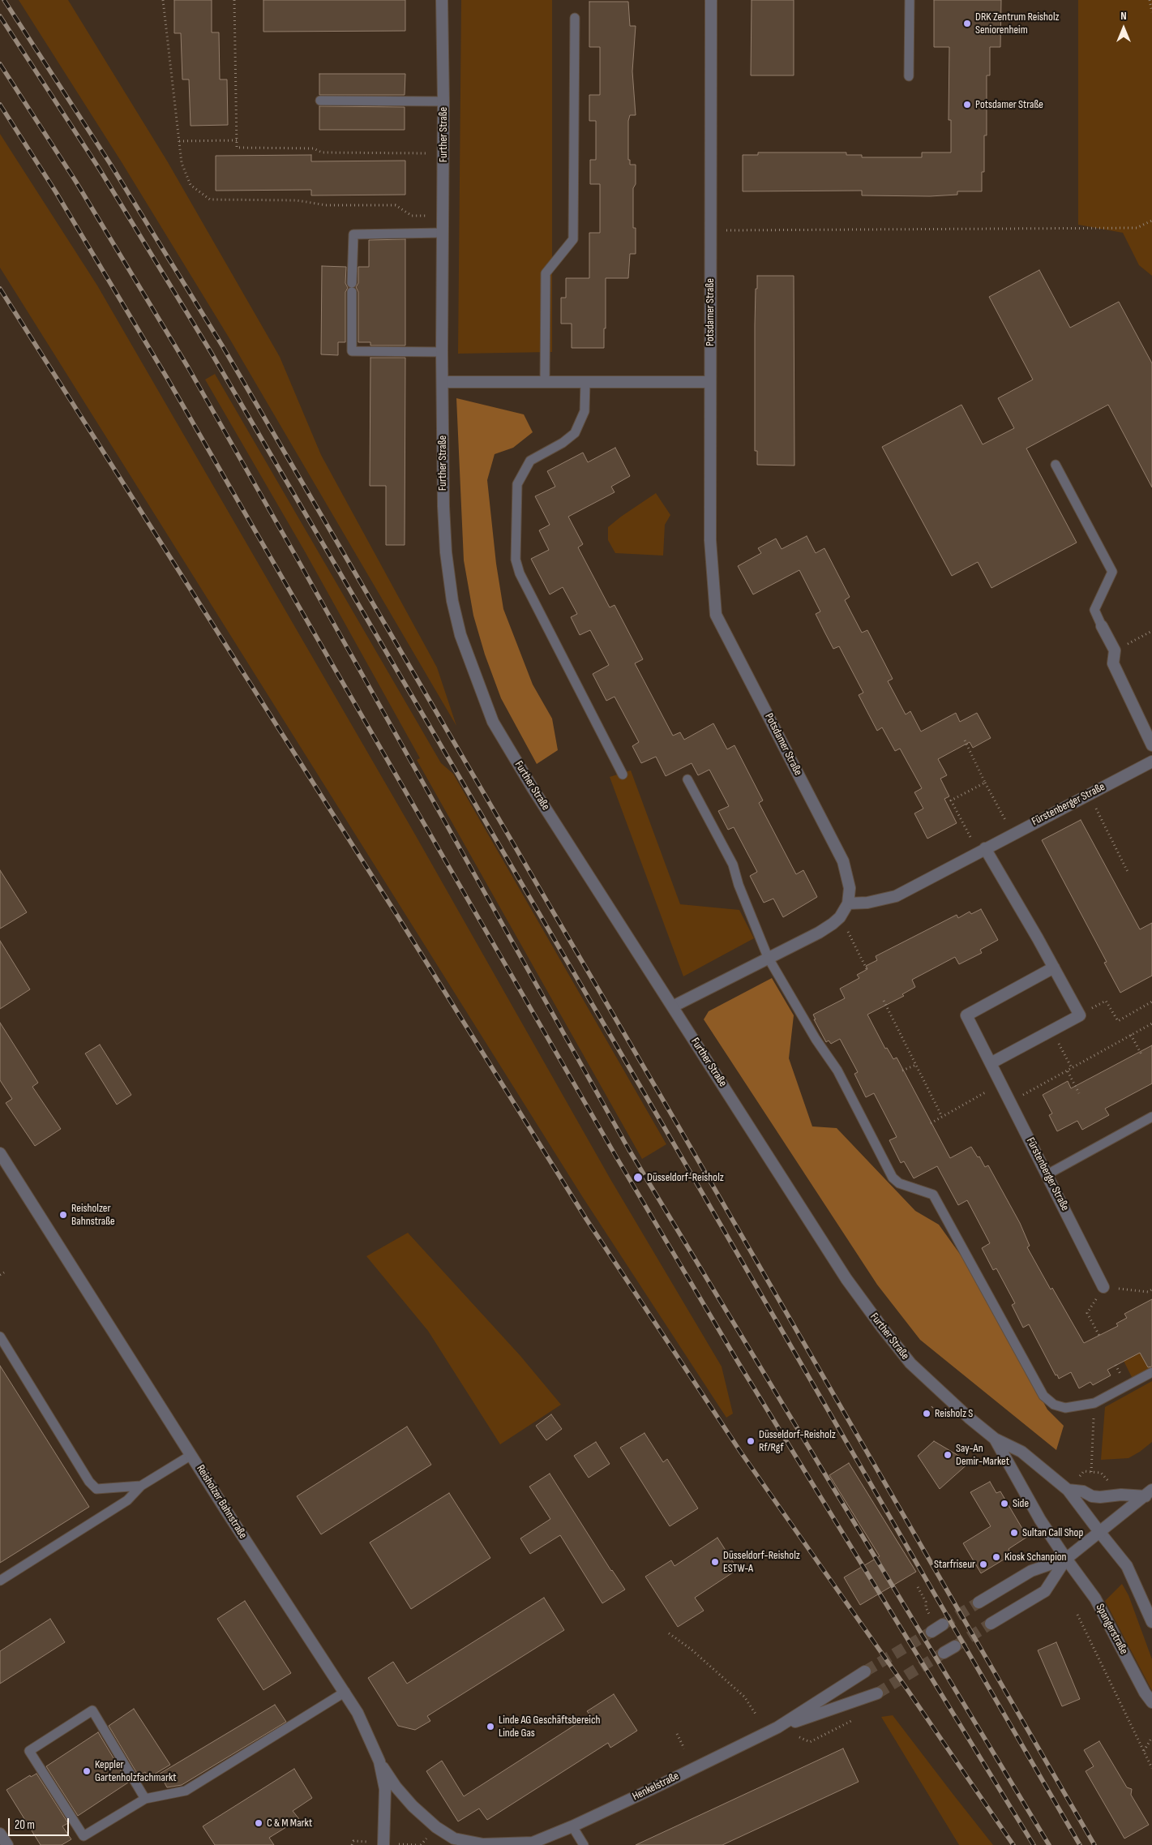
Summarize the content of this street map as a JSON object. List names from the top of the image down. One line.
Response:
{"streets":{"street":["Further Straße","Potsdamer Straße","Fürstenberger Straße","Reisholzer Bahnstraße","Spangerstraße","Henkelstraße"]},"crossings":[["Further Straße","Potsdamer Straße"],["Further Straße","Spangerstraße"],["Potsdamer Straße","Fürstenberger Straße"],["Reisholzer Bahnstraße","Henkelstraße"]],"places":["DRK Zentrum Reisholz Seniorenheim","Potsdamer Straße","Düsseldorf-Reisholz","Reisholzer Bahnstraße","Reisholz S","Düsseldorf-Reisholz Rf/Rgf","Say-An Demir-Market","Side","Sultan Call Shop","Kiosk Schanpion","Düsseldorf-Reisholz ESTW-A","Starfriseur","Linde AG Geschäftsbereich Linde Gas","Keppler Gartenholzfachmarkt","C & M Markt"],"scale_bar":"20 m","north":"top"}
